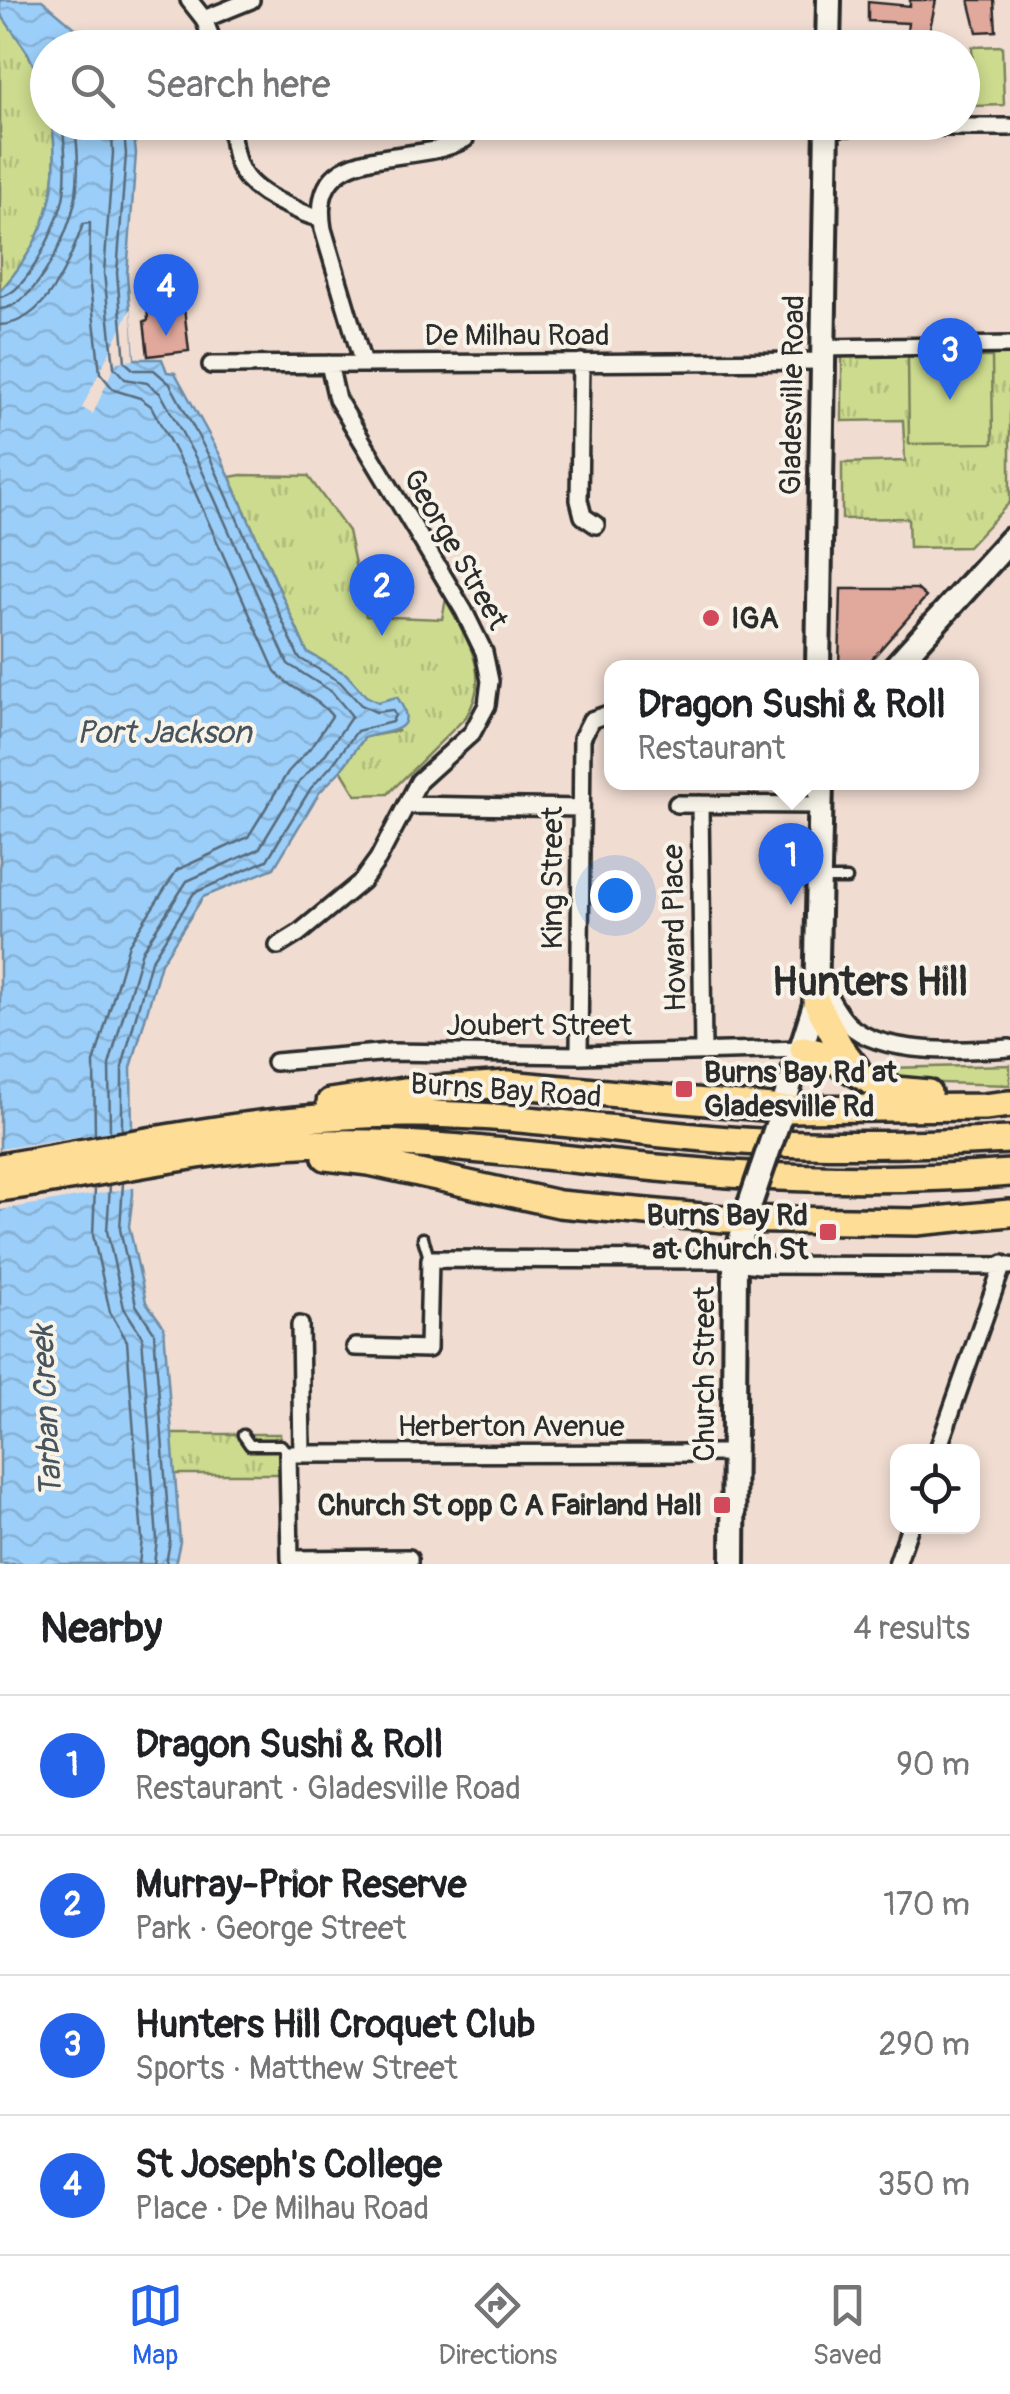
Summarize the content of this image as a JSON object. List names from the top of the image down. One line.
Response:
{"streets":{"main road":["Burns Bay Road"],"street":["De Milhau Road","Gladesville Road","George Street","King Street","Howard Place","Joubert Street","Church Street","Herberton Avenue"]},"crossings":[["De Milhau Road","Gladesville Road"],["De Milhau Road","George Street"],["King Street","Joubert Street"],["Howard Place","Joubert Street"],["Joubert Street","Church Street"],["Church Street","Herberton Avenue"]],"districts":["Hunters Hill"],"water":["Port Jackson","Tarban Creek"],"places":{"other":["IGA"],"transit":["Burns Bay Rd at Gladesville Rd","Burns Bay Rd at Church St","Church St opp C A Fairland Hall"]},"page":{"search":"Search here","pins":["4","3","2","1"],"popup":["Dragon Sushi & Roll","Restaurant"],"heading":["Nearby","4 results"],"list":[{"mark":"1","name":"Dragon Sushi & Roll","note":"Restaurant · Gladesville Road","value":"90 m"},{"mark":"2","name":"Murray-Prior Reserve","note":"Park · George Street","value":"170 m"},{"mark":"3","name":"Hunters Hill Croquet Club","note":"Sports · Matthew Street","value":"290 m"},{"mark":"4","name":"St Joseph's College","note":"Place · De Milhau Road","value":"350 m"}],"nav":["Map","Directions","Saved"]}}
